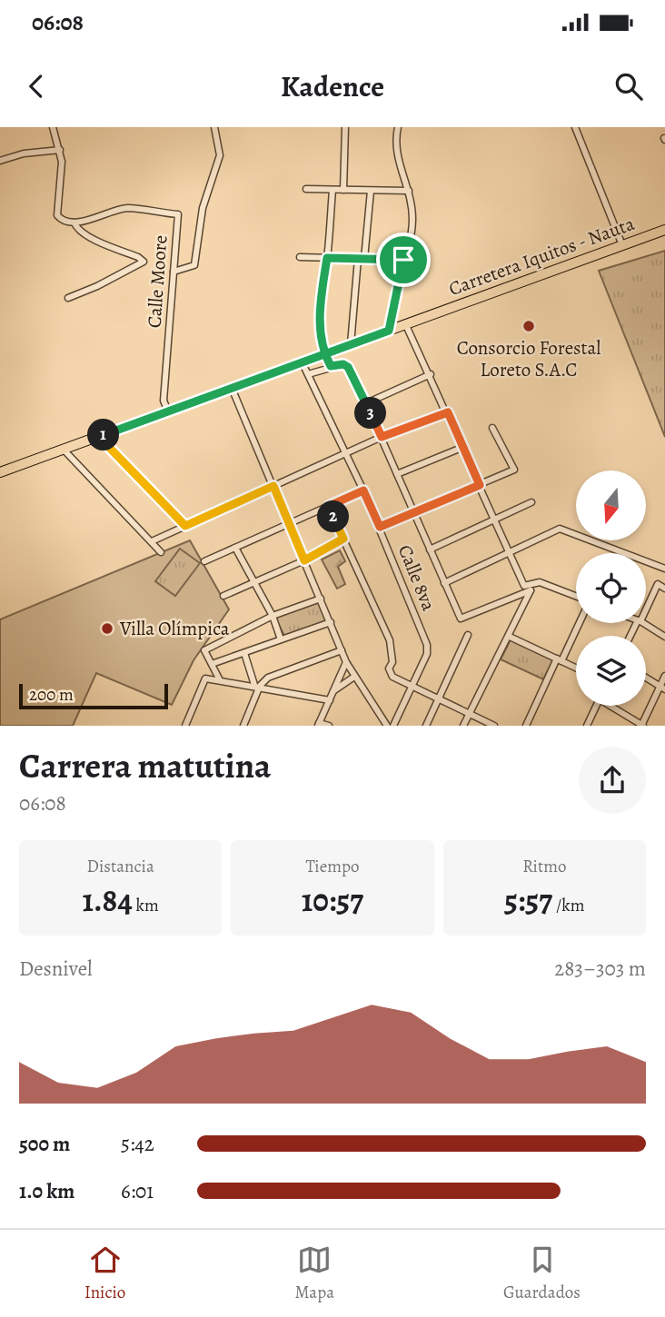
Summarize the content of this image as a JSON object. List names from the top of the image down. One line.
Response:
{"streets":{"main road":["Carretera Iquitos - Nauta"],"street":["Calle Moore","Calle 8va"]},"crossings":[["Carretera Iquitos - Nauta","Calle Moore"],["Carretera Iquitos - Nauta","Calle 8va"]],"places":["Consorcio Forestal Loreto S.A.C","Villa Olímpica"],"scale_bar":"200 m","north":"bottom","page":{"status":"06:08","header":"Kadence","pins":["3","1","2"],"scale":"200 m","heading":["Carrera matutina","06:08"],"stats":[["Distancia","1.84 km"],["Tiempo","10:57"],["Ritmo","5:57 /km"]],"chart":["Desnivel","283–303 m"],"list":[{"name":"500 m","note":"5:42"},{"name":"1.0 km","note":"6:01"}],"tabs":["Inicio","Mapa","Guardados"]}}
